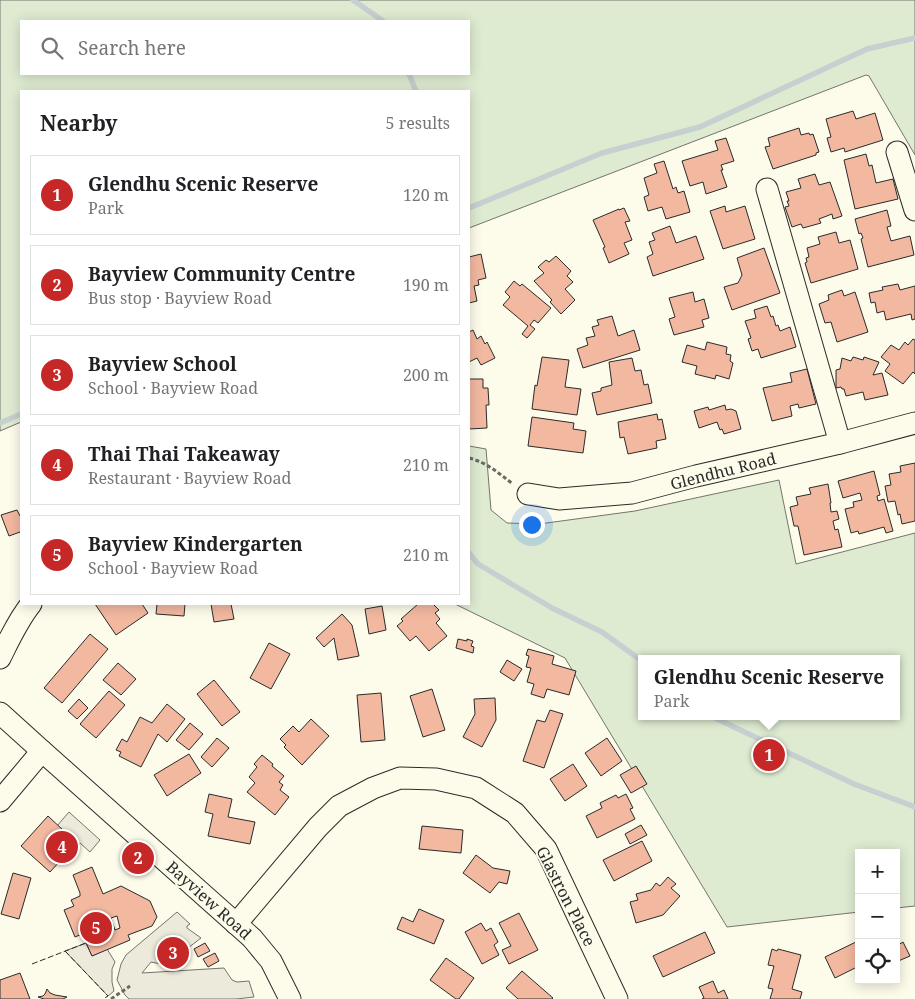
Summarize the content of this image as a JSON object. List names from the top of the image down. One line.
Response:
{"streets":{"street":["Glendhu Road","Glastron Place","Bayview Road"]},"crossings":[["Glastron Place","Bayview Road"]],"page":{"search":"Search here","heading":["Nearby","5 results"],"list":[{"mark":"1","name":"Glendhu Scenic Reserve","note":"Park","value":"120 m"},{"mark":"2","name":"Bayview Community Centre","note":"Bus stop · Bayview Road","value":"190 m"},{"mark":"3","name":"Bayview School","note":"School · Bayview Road","value":"200 m"},{"mark":"4","name":"Thai Thai Takeaway","note":"Restaurant · Bayview Road","value":"210 m"},{"mark":"5","name":"Bayview Kindergarten","note":"School · Bayview Road","value":"210 m"}],"popup":["Glendhu Scenic Reserve","Park"],"pins":["1","4","2","5","3"],"map_buttons":["+","−"]}}
